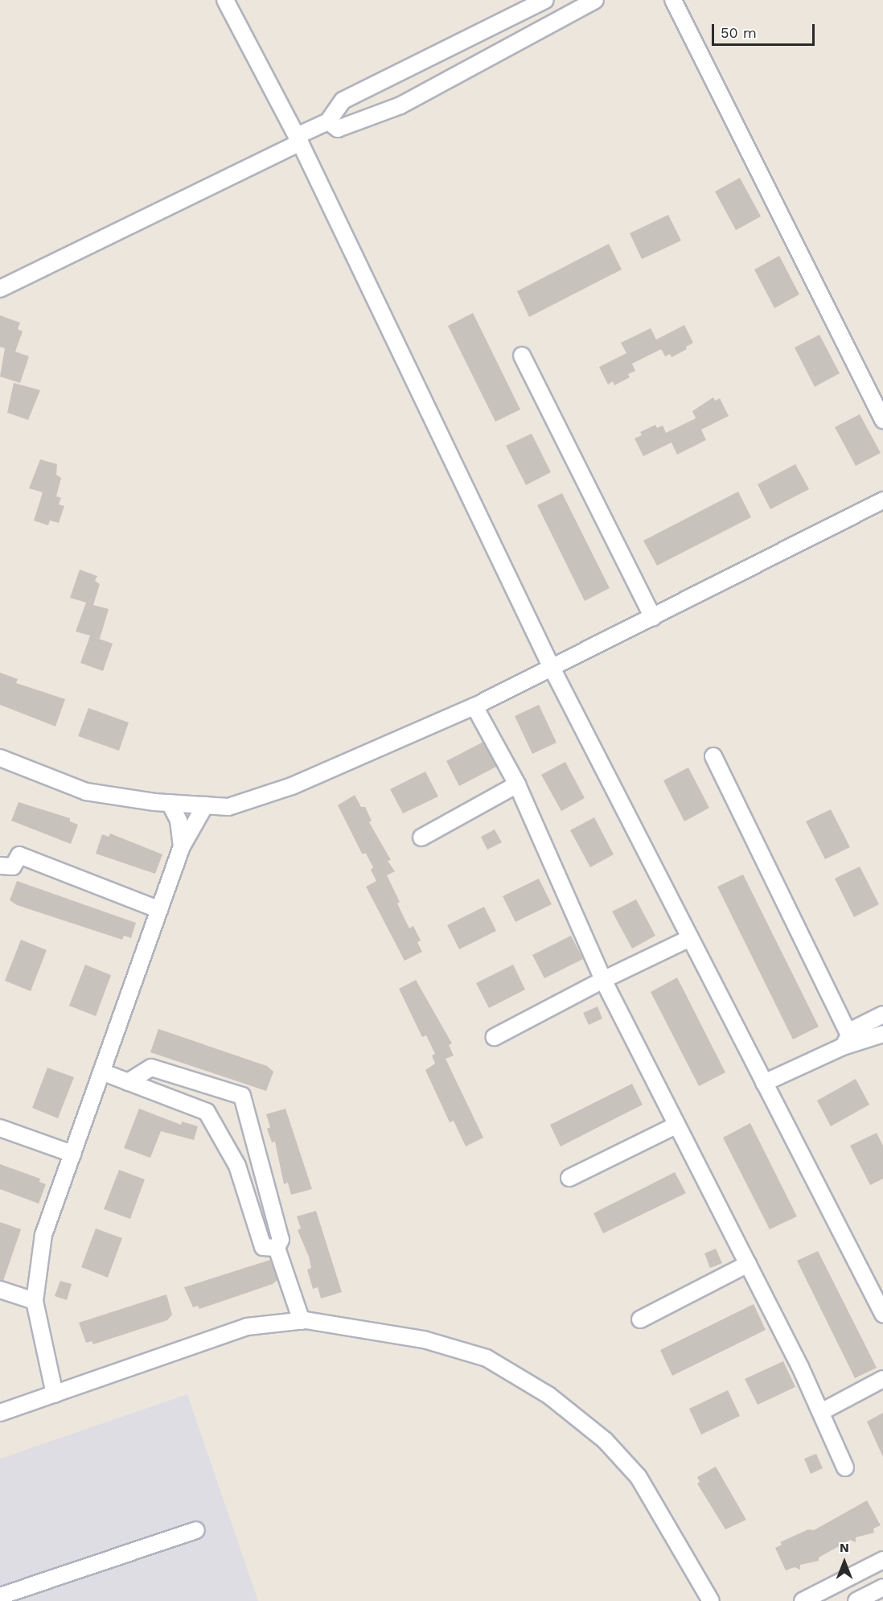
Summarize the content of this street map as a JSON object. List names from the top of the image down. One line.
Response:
{"scale_bar":"50 m","north":"top"}
